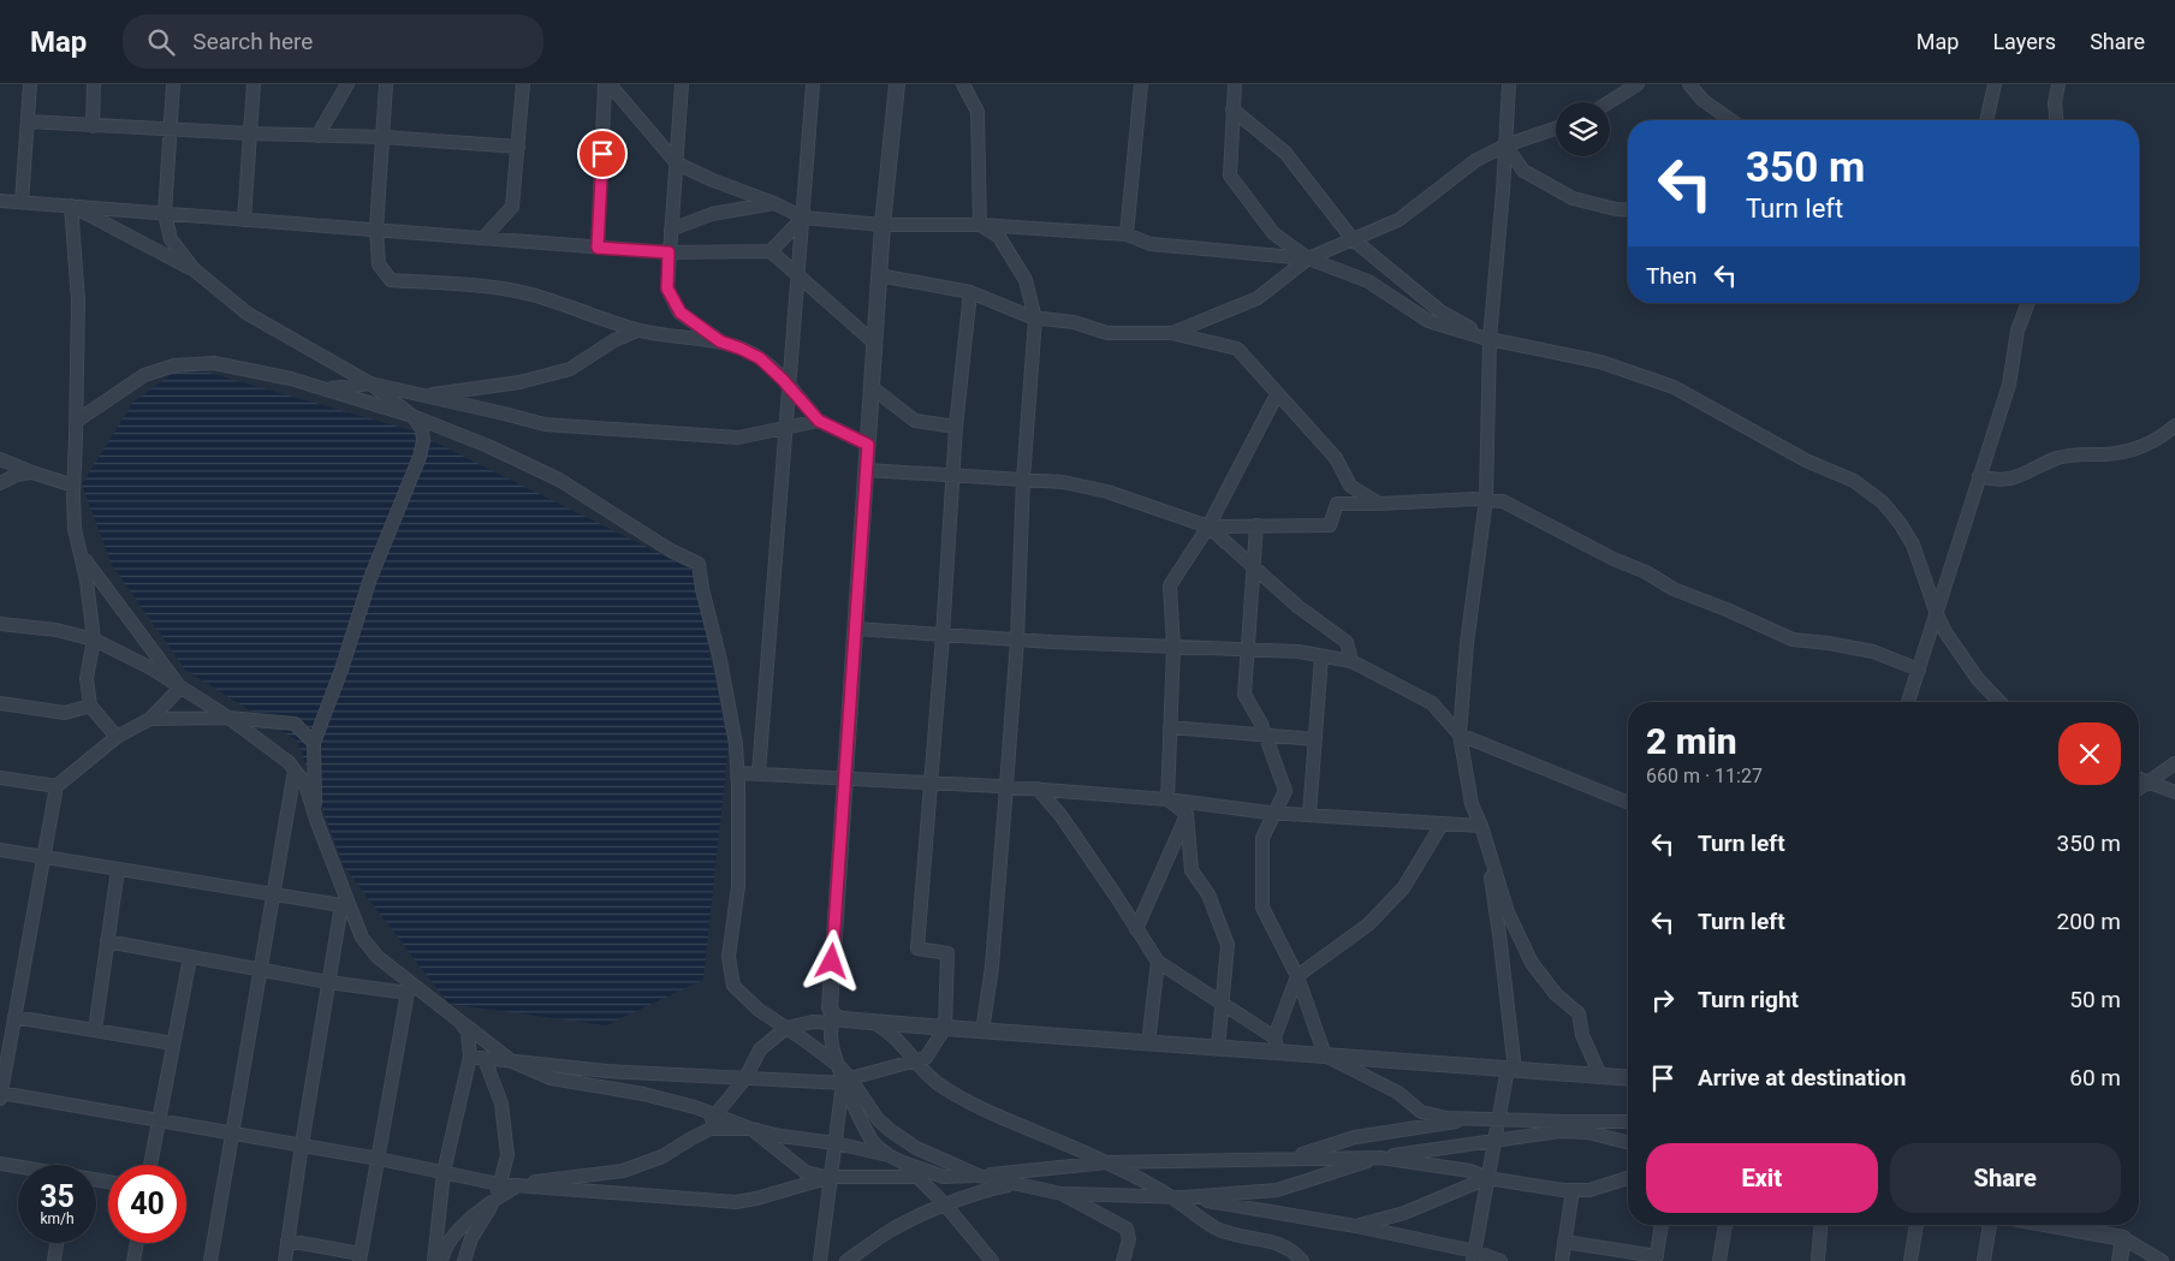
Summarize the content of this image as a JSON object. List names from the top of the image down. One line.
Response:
{"page":{"header":"Map","search":"Search here","nav":["Map","Layers","Share"],"turn":["350 m","Turn left"],"then":"Then","heading":["2 min","660 m · 11:27"],"list":[{"name":"Turn left","value":"350 m"},{"name":"Turn left","value":"200 m"},{"name":"Turn right","value":"50 m"},{"name":"Arrive at destination","value":"60 m"}],"buttons":["Exit","Share"],"speed":"35 km/h","limit":"40"}}
